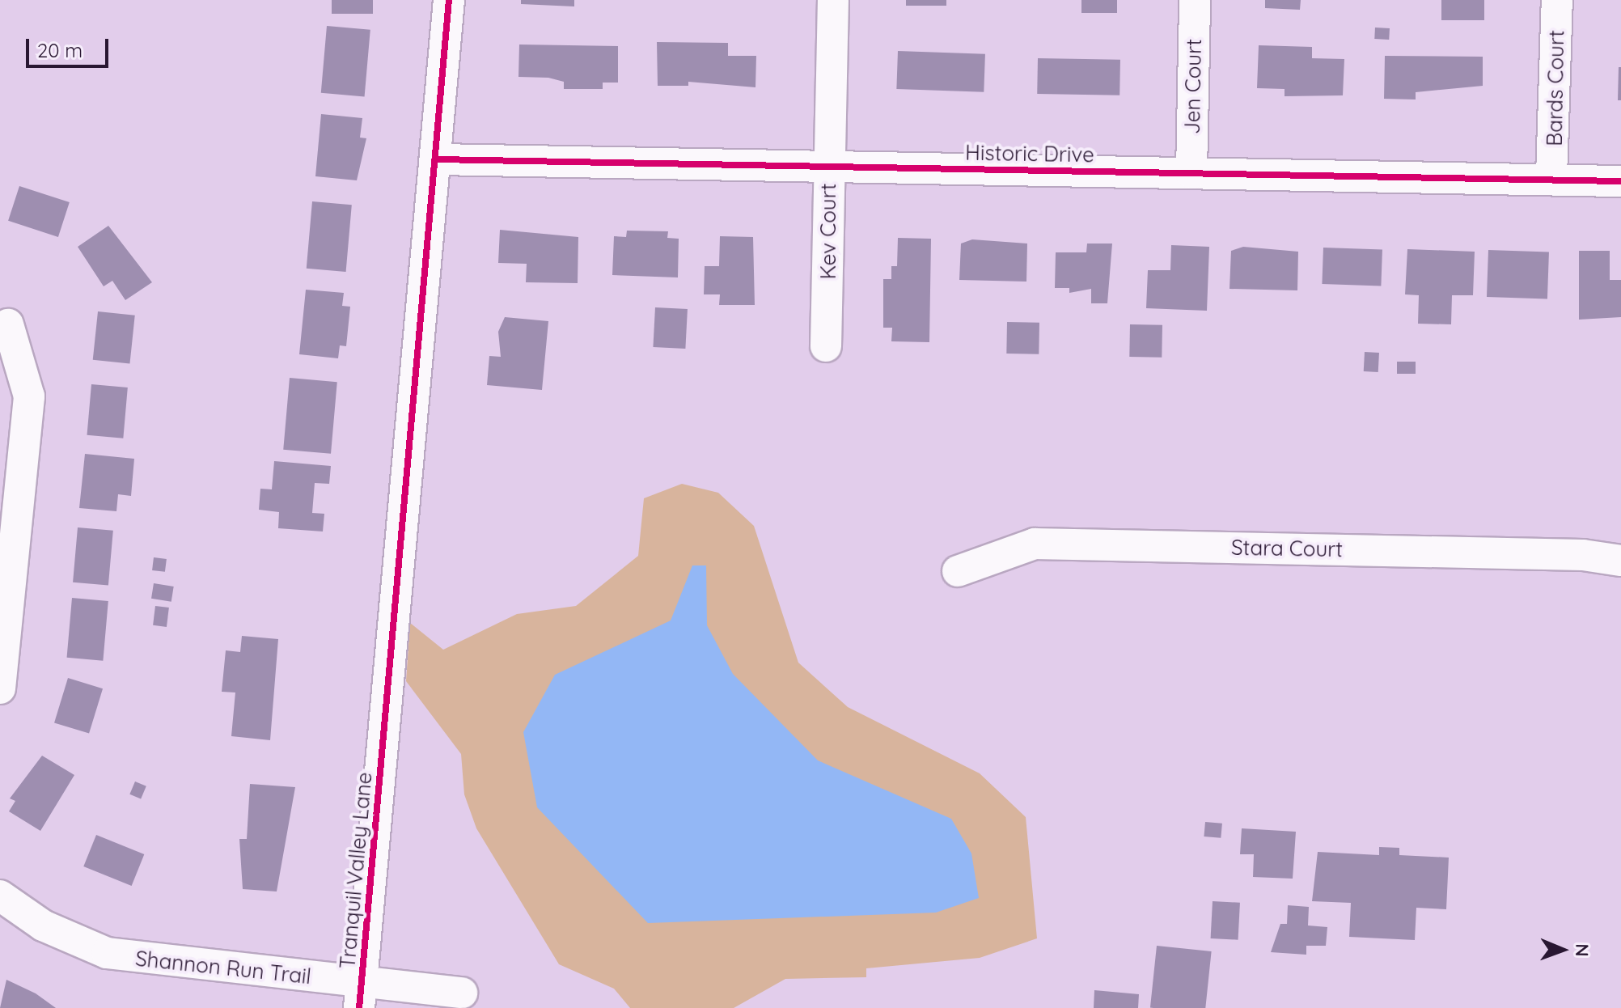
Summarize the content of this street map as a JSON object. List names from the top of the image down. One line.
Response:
{"streets":{"street":["Jen Court","Bards Court","Historic Drive","Kev Court","Stara Court","Tranquil Valley Lane","Shannon Run Trail"]},"crossings":[["Jen Court","Historic Drive"],["Bards Court","Historic Drive"],["Historic Drive","Kev Court"],["Historic Drive","Tranquil Valley Lane"],["Tranquil Valley Lane","Shannon Run Trail"]],"scale_bar":"20 m","north":"right"}
